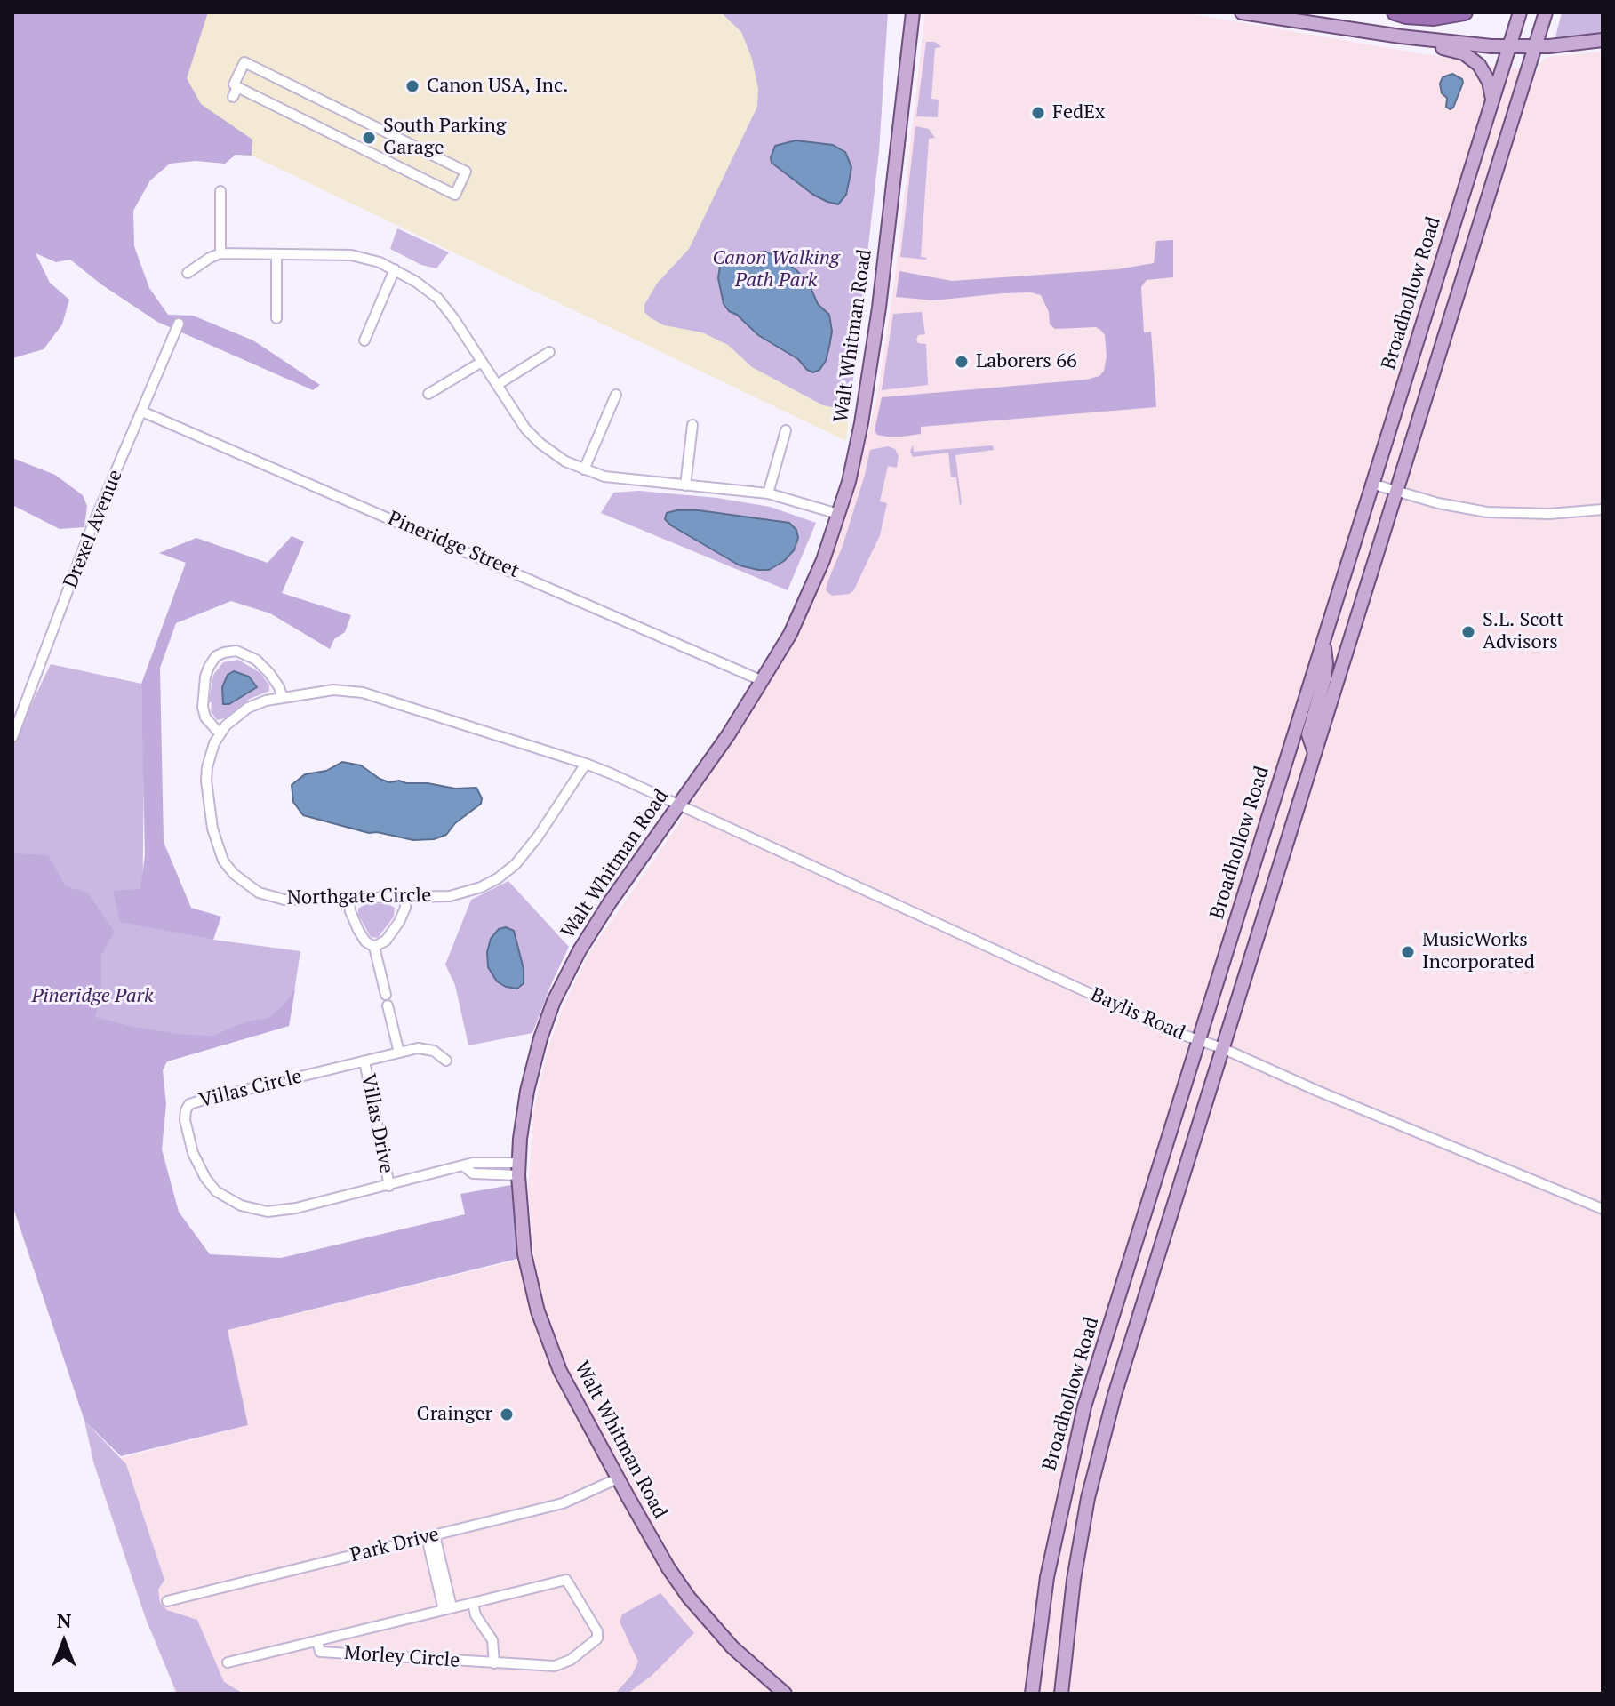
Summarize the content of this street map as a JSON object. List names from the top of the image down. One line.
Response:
{"streets":{"main road":["Broadhollow Road","Walt Whitman Road"],"street":["Drexel Avenue","Pineridge Street","Northgate Circle","Baylis Road","Villas Circle","Villas Drive","Park Drive","Morley Circle"]},"crossings":[["Broadhollow Road","Baylis Road"],["Walt Whitman Road","Pineridge Street"],["Walt Whitman Road","Northgate Circle"],["Walt Whitman Road","Baylis Road"],["Walt Whitman Road","Villas Circle"],["Walt Whitman Road","Park Drive"],["Drexel Avenue","Pineridge Street"],["Northgate Circle","Baylis Road"],["Villas Circle","Villas Drive"]],"parks":["Canon Walking Path Park","Pineridge Park"],"places":["Canon USA, Inc.","FedEx","South Parking Garage","Laborers 66","S.L. Scott Advisors","MusicWorks Incorporated","Grainger"],"north":"top"}
